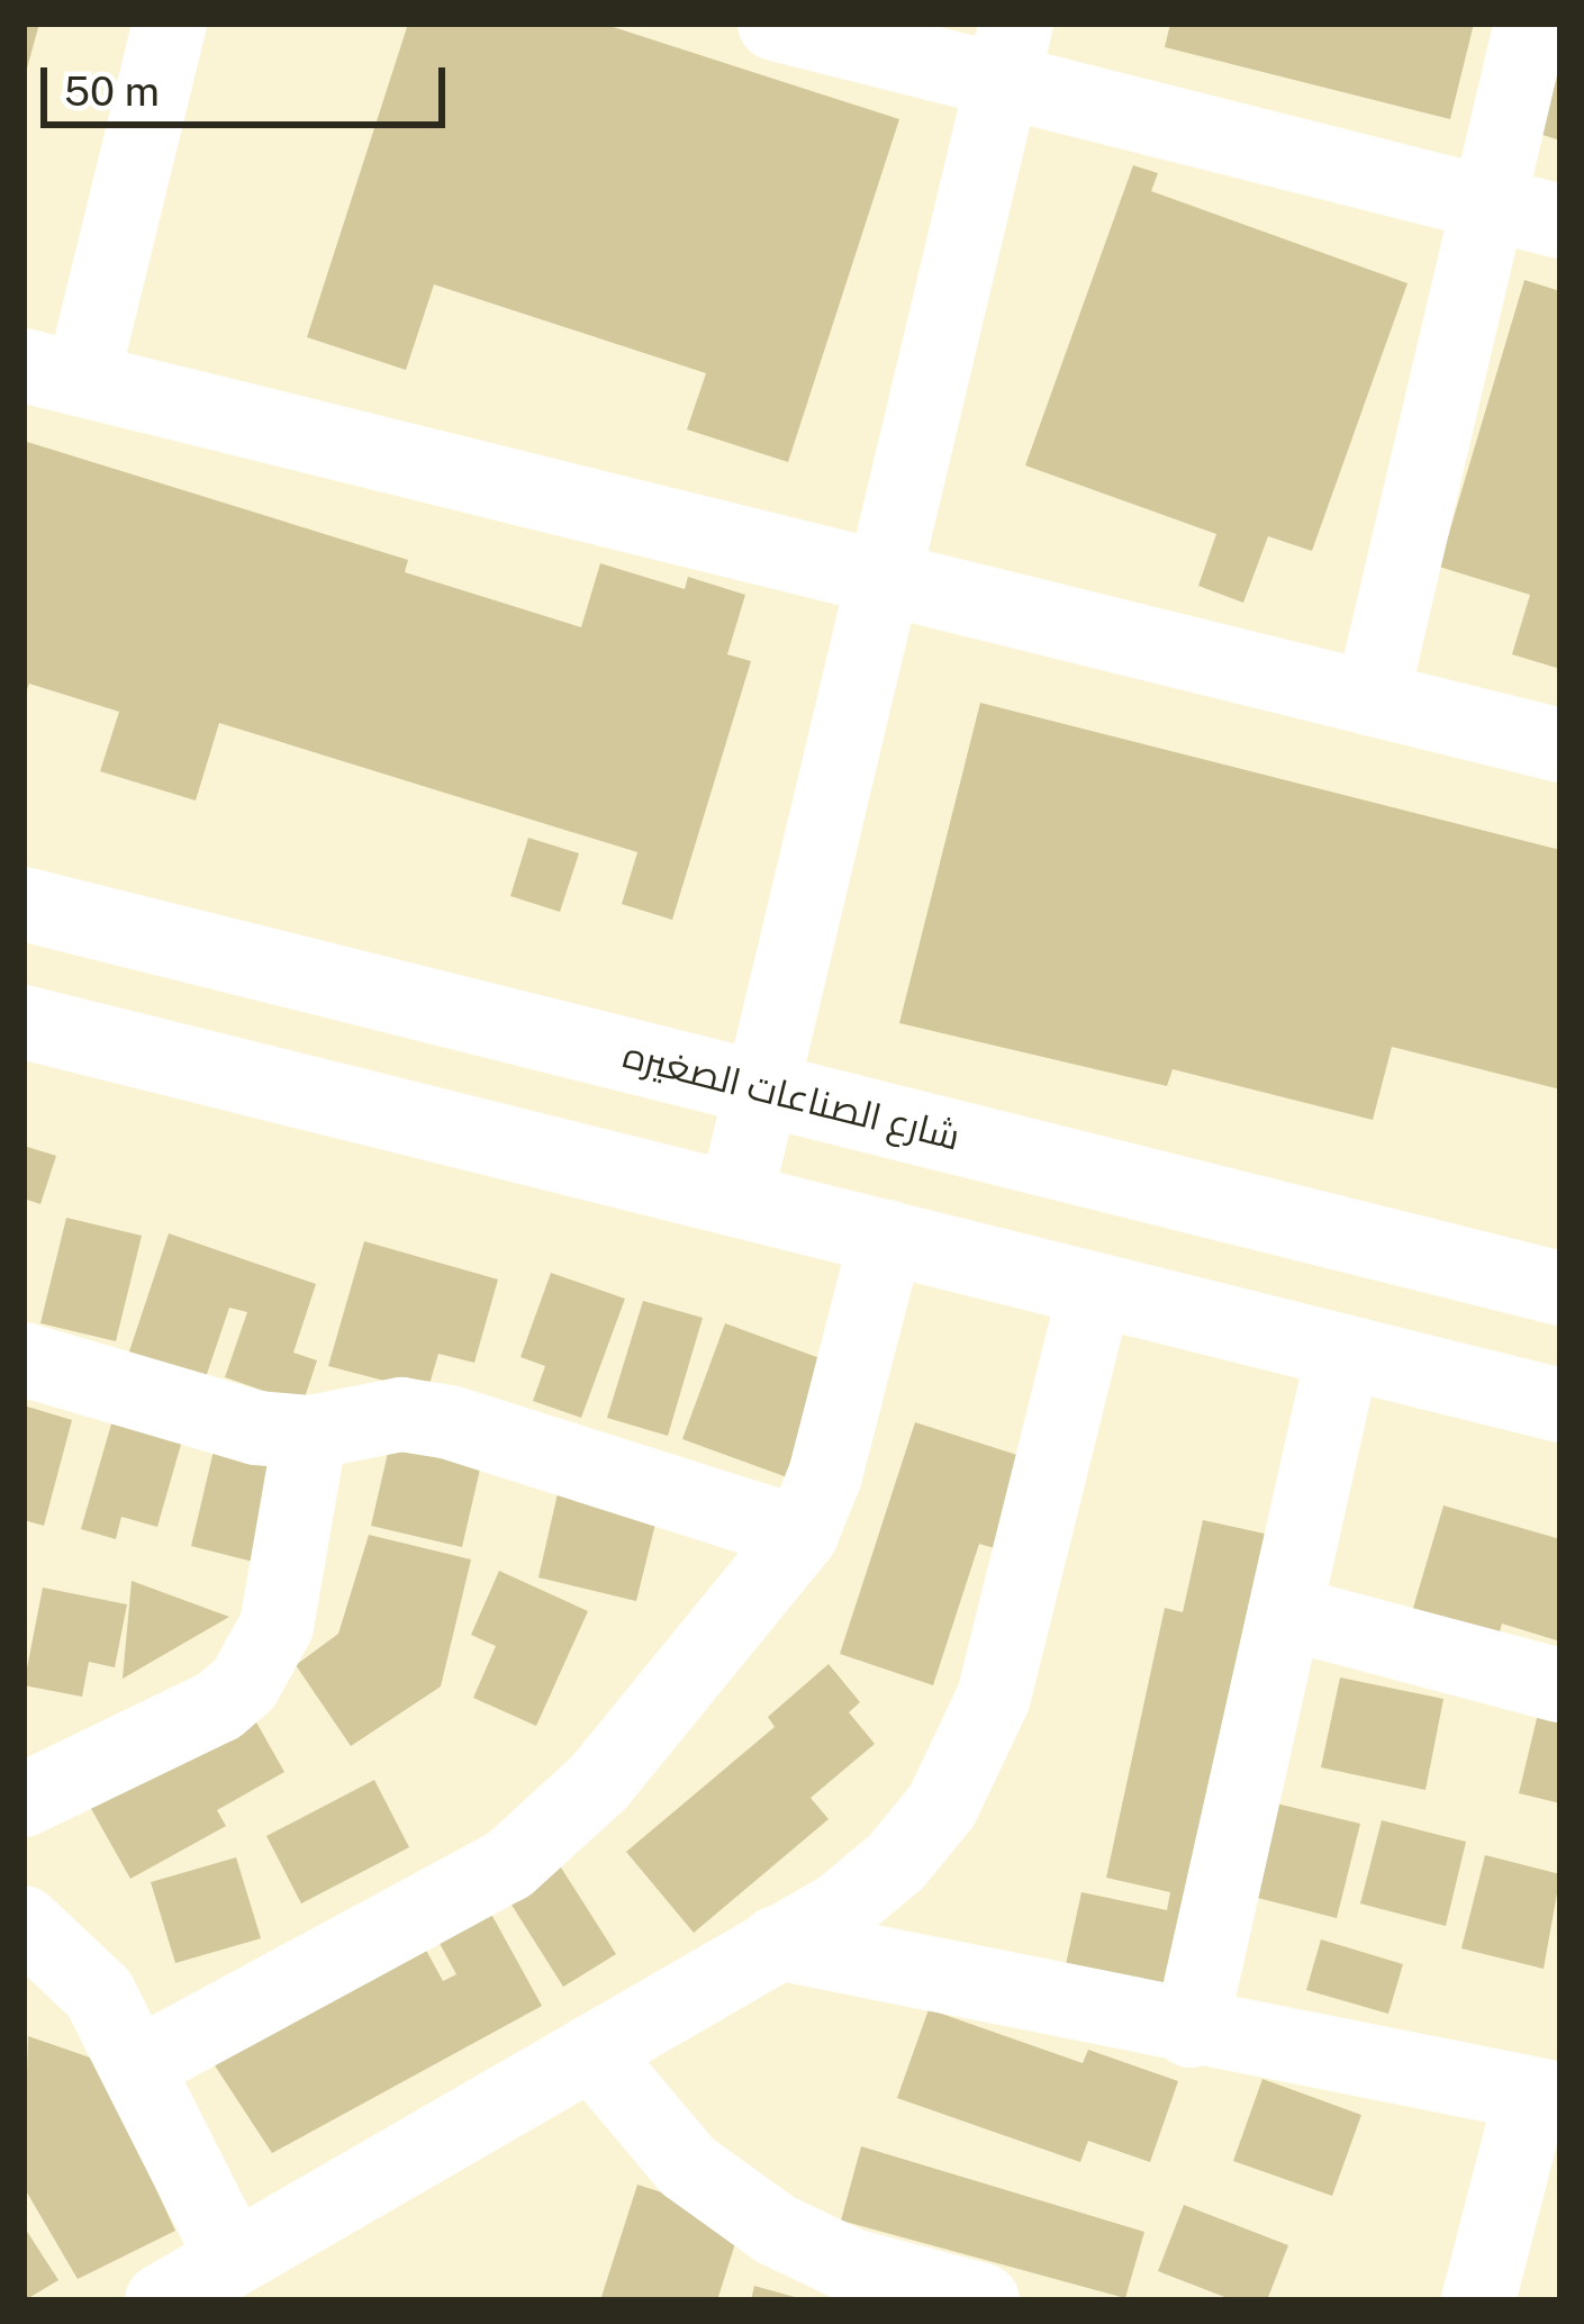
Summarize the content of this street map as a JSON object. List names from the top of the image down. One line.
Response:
{"streets":{"street":["شارع الصناعات الصغيره"]},"scale_bar":"50 m"}
